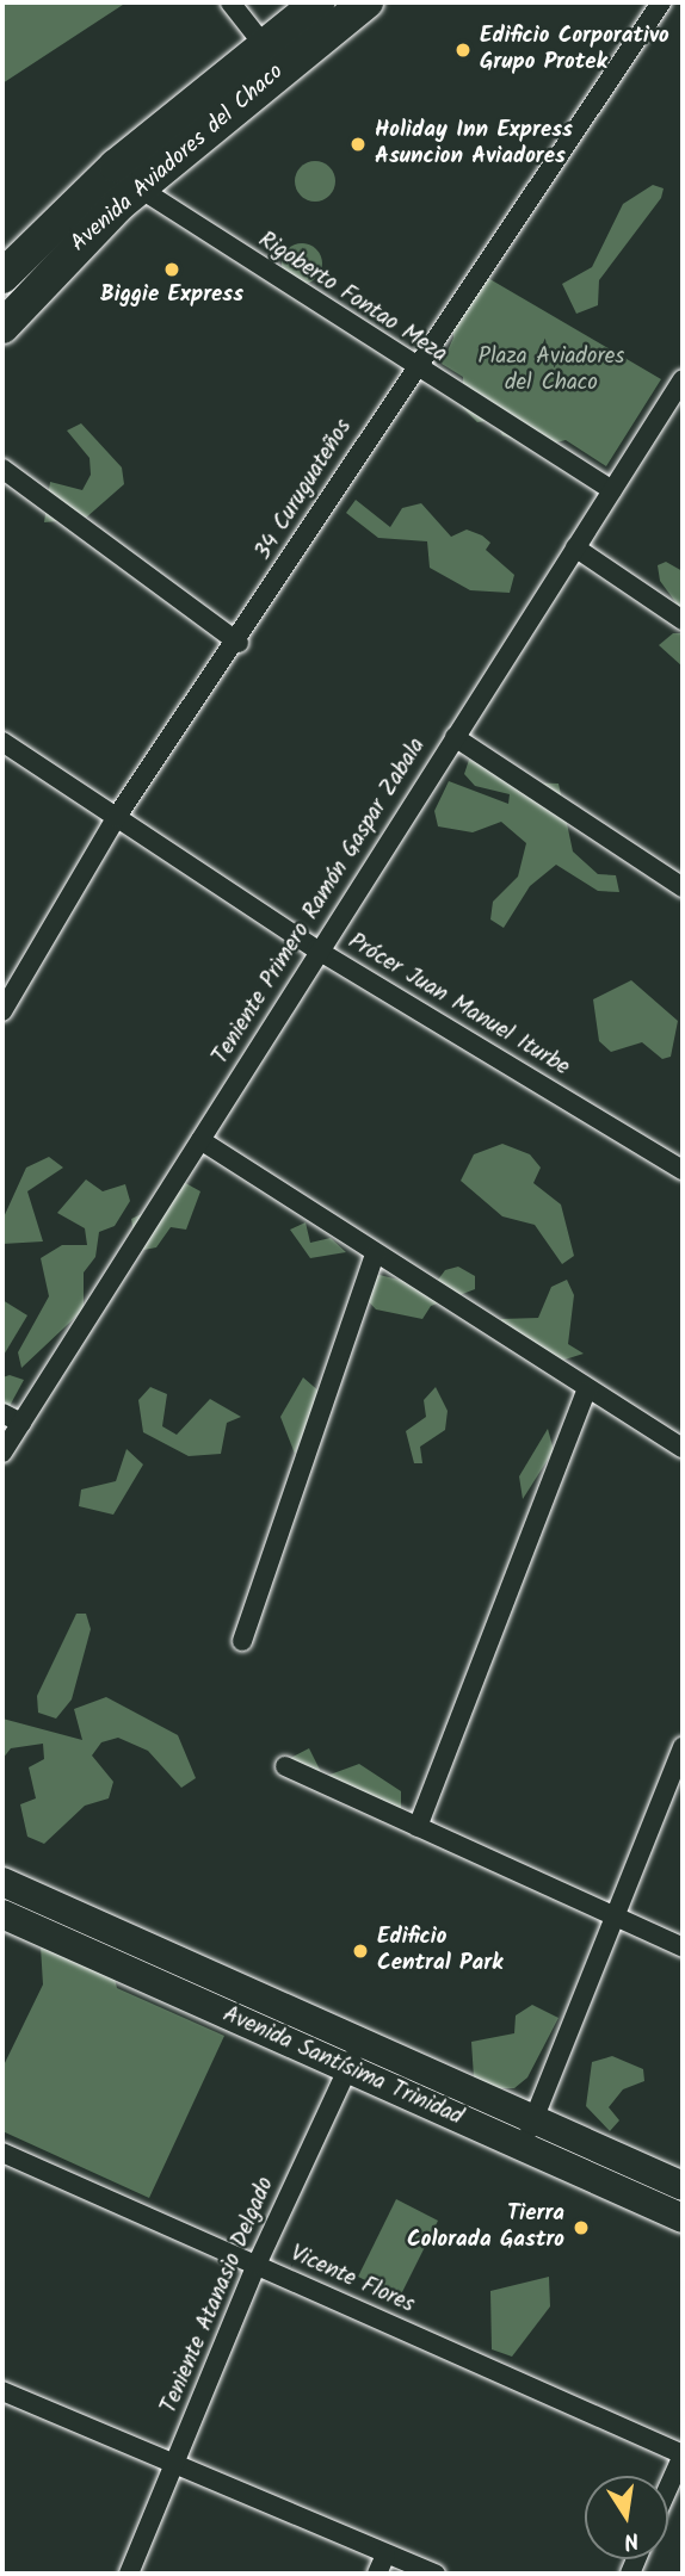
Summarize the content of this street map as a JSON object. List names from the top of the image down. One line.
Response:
{"streets":{"highway":["Avenida Aviadores del Chaco"],"main road":["Avenida Santísima Trinidad"],"street":["Rigoberto Fontao Meza","34 Curuguateños","Teniente Primero Ramón Gaspar Zabala","Prócer Juan Manuel Iturbe","Vicente Flores","Teniente Atanasio Delgado"]},"crossings":[["Avenida Aviadores del Chaco","Rigoberto Fontao Meza"],["Rigoberto Fontao Meza","34 Curuguateños"],["Rigoberto Fontao Meza","Teniente Primero Ramón Gaspar Zabala"],["34 Curuguateños","Prócer Juan Manuel Iturbe"],["Teniente Primero Ramón Gaspar Zabala","Prócer Juan Manuel Iturbe"],["Avenida Santísima Trinidad","Teniente Atanasio Delgado"],["Vicente Flores","Teniente Atanasio Delgado"]],"parks":["Plaza Aviadores del Chaco"],"places":["Edificio Corporativo Grupo Protek","Holiday Inn Express Asuncion Aviadores","Biggie Express","Edificio Central Park","Tierra Colorada Gastro"],"north":"bottom"}
